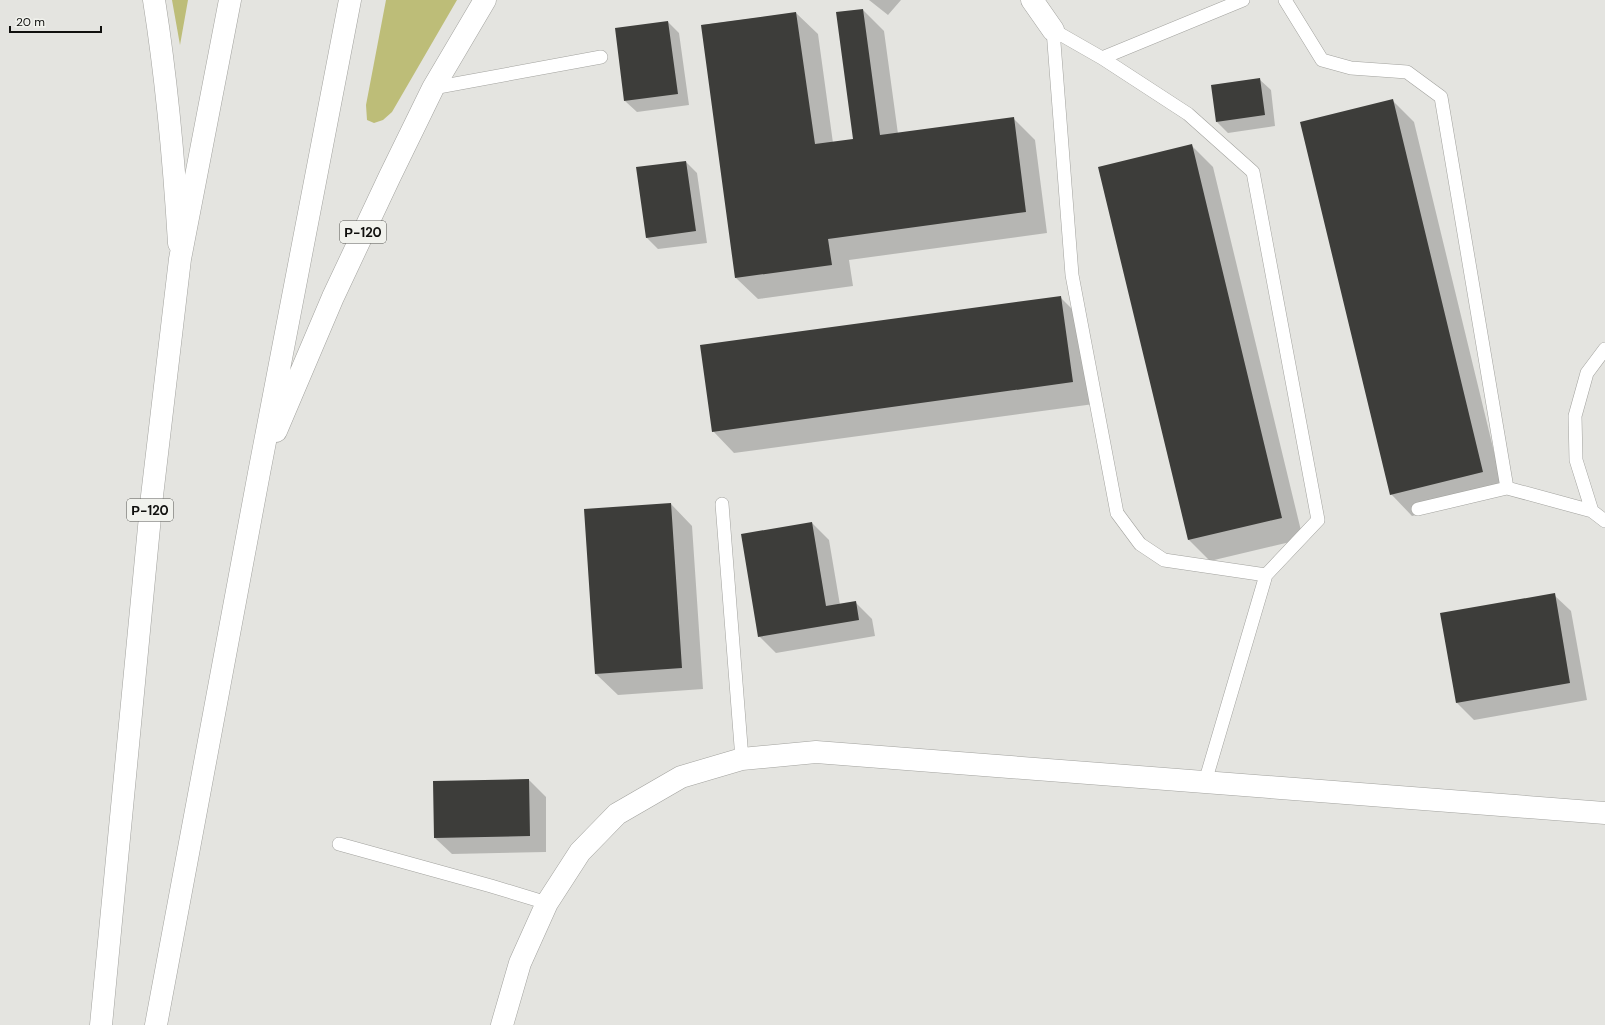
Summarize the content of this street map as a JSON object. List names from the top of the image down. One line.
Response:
{"streets":{"main road":["Р-120"]},"scale_bar":"20 m"}
